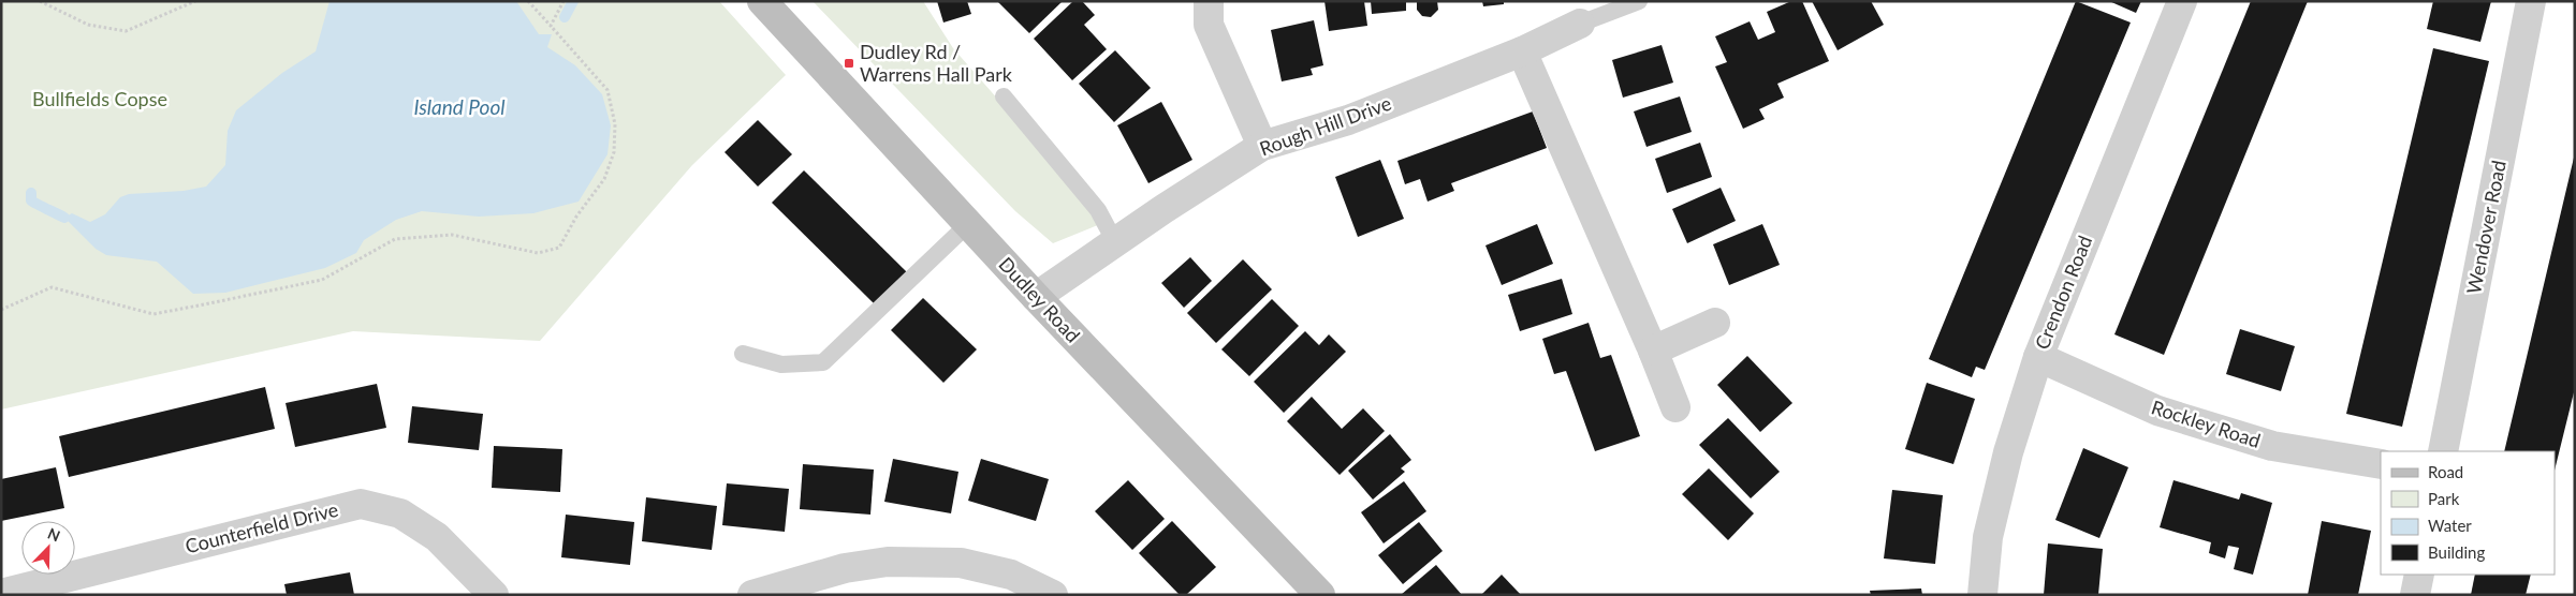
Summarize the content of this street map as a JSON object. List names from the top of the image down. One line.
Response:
{"streets":{"main road":["Dudley Road"],"street":["Rough Hill Drive","Wendover Road","Crendon Road","Rockley Road","Counterfield Drive"]},"crossings":[["Rough Hill Drive","Dudley Road"],["Crendon Road","Rockley Road"]],"water":["Island Pool"],"parks":["Bullfields Copse"],"places":{"transit":["Dudley Rd / Warrens Hall Park"]},"legend":["Road","Park","Water","Building"],"north":"top right"}
